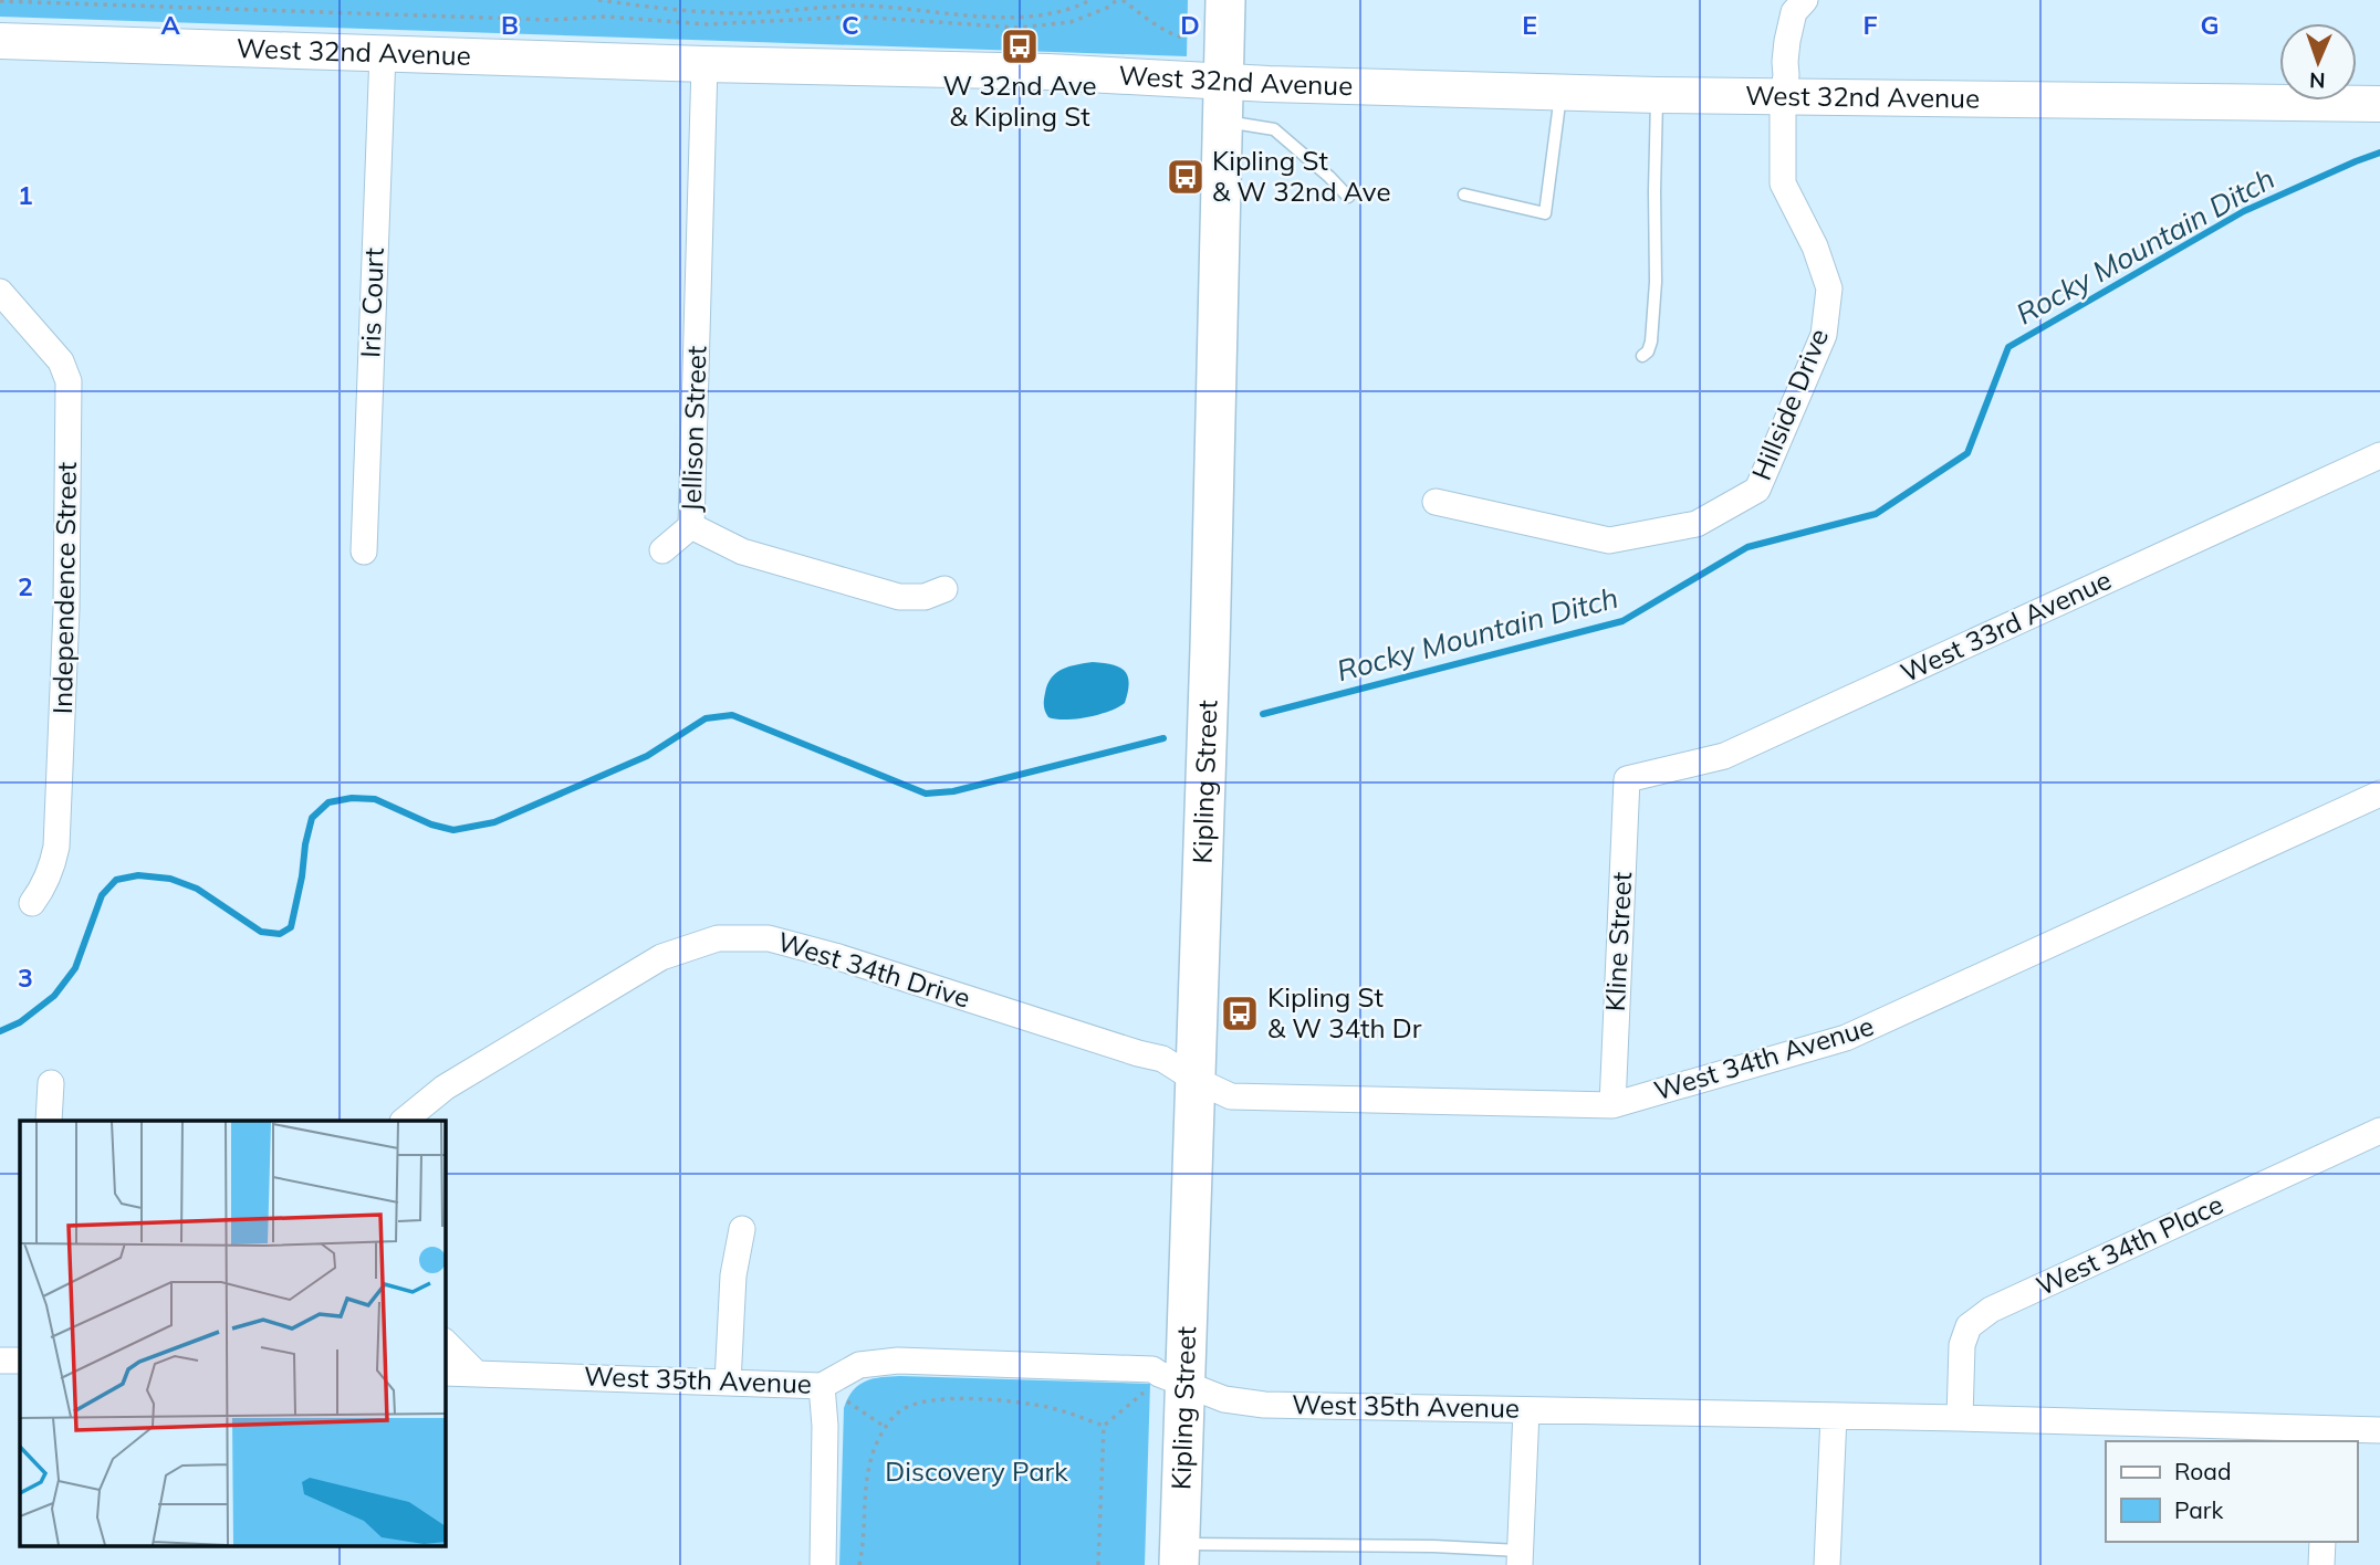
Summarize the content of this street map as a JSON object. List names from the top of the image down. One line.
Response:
{"streets":{"main road":["Kipling Street"],"street":["West 32nd Avenue","Iris Court","Hillside Drive","Jellison Street","Independence Street","West 33rd Avenue","Kline Street","West 34th Drive","West 34th Avenue","West 34th Place","West 35th Avenue"]},"crossings":[["West 32nd Avenue","Iris Court"],["West 32nd Avenue","Hillside Drive"],["West 32nd Avenue","Jellison Street"],["West 32nd Avenue","Kipling Street"],["West 33rd Avenue","Kline Street"],["Kipling Street","West 34th Drive"],["Kipling Street","West 34th Avenue"],["Kipling Street","West 35th Avenue"],["Kline Street","West 34th Avenue"],["West 34th Drive","West 34th Avenue"],["West 34th Place","West 35th Avenue"]],"water":["Rocky Mountain Ditch"],"parks":["Discovery Park"],"places":{"bus stop":["W 32nd Ave & Kipling St","Kipling St & W 32nd Ave","Kipling St & W 34th Dr"]},"legend":["Road","Park"],"north":"bottom","grid":{"columns":["A","B","C","D","E","F","G"],"rows":["1","2","3"]}}
